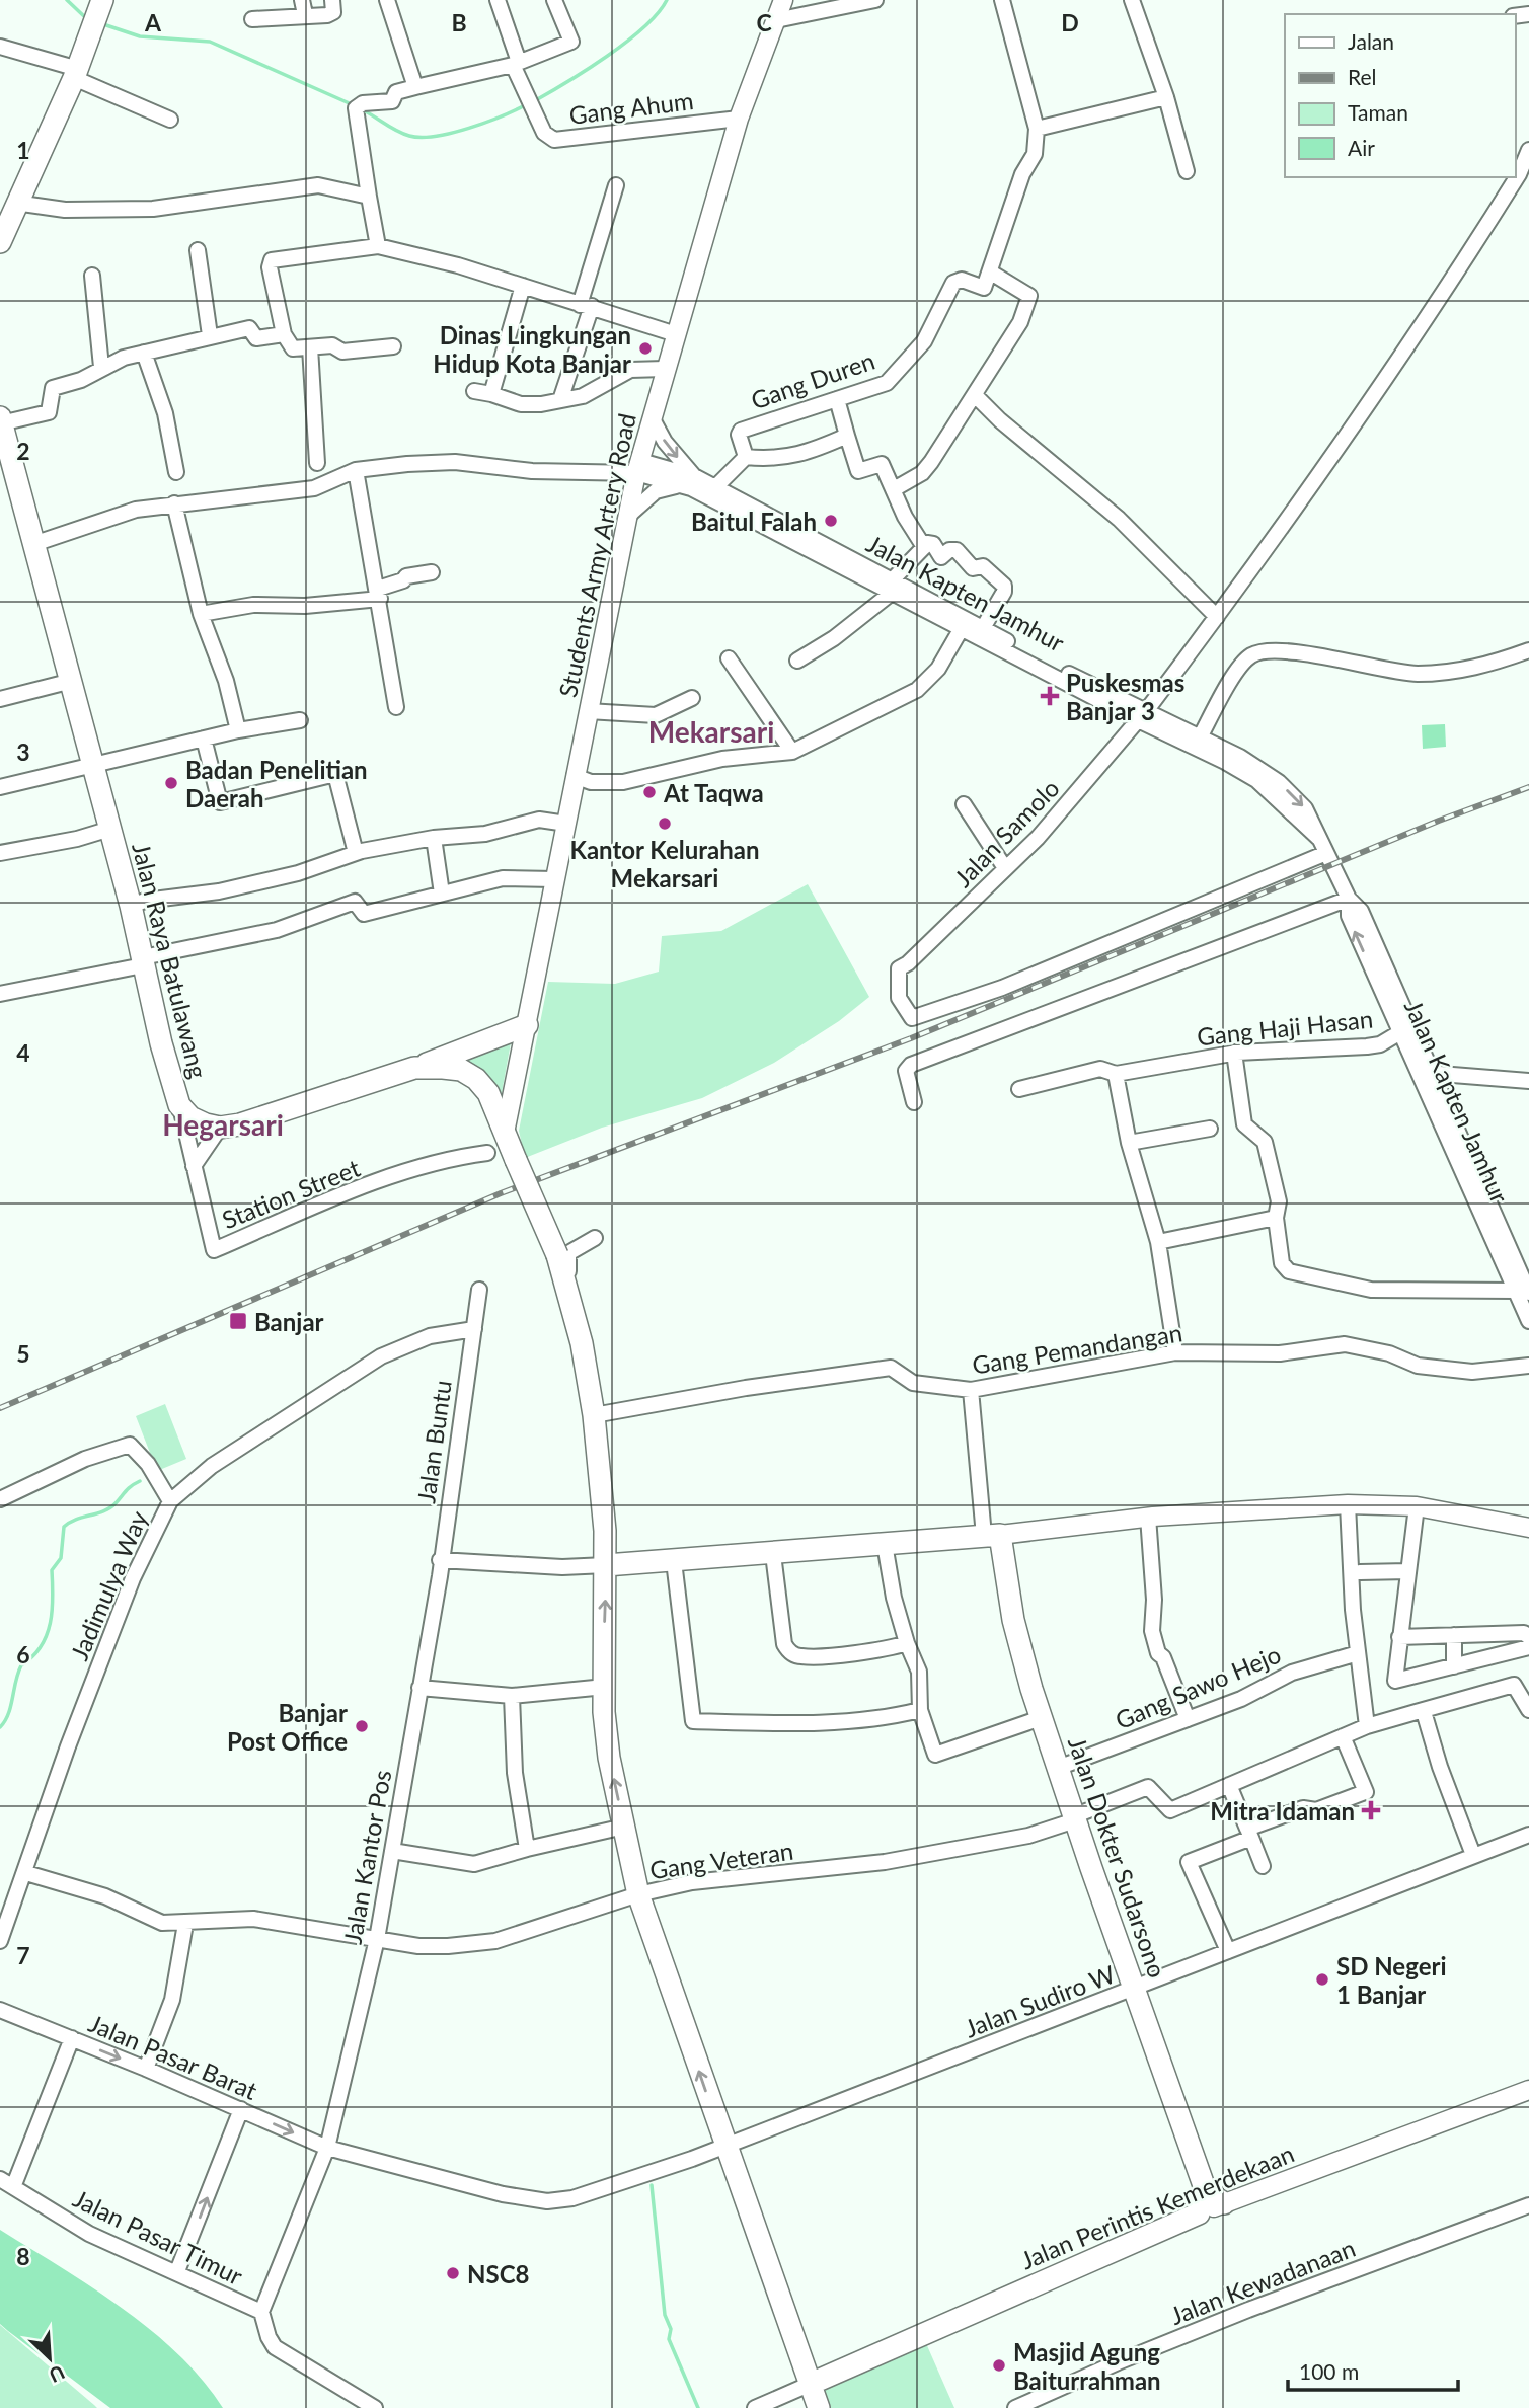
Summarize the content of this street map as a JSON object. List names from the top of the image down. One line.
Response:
{"streets":{"highway":["Jalan Raya Batulawang","Jalan Dokter Sudarsono","Jalan Perintis Kemerdekaan"],"main road":["Students Army Artery Road"],"street":["Gang Ahum","Gang Duren","Jalan Kapten Jamhur","Jalan Samolo","Gang Haji Hasan","Station Street","Gang Pemandangan","Jalan Buntu","Jadimulya Way","Gang Sawo Hejo","Jalan Kantor Pos","Gang Veteran","Jalan Sudiro W","Jalan Pasar Barat","Jalan Pasar Timur","Jalan Kewadanaan"]},"crossings":[["Gang Ahum","Students Army Artery Road"],["Students Army Artery Road","Jalan Kapten Jamhur"],["Jalan Kapten Jamhur","Jalan Samolo"],["Jalan Kapten Jamhur","Jalan Raya Batulawang"],["Jalan Kapten Jamhur","Gang Haji Hasan"],["Jalan Raya Batulawang","Station Street"],["Jalan Buntu","Jadimulya Way"],["Jalan Buntu","Jalan Kantor Pos"],["Jadimulya Way","Gang Veteran"],["Gang Sawo Hejo","Jalan Dokter Sudarsono"],["Jalan Kantor Pos","Gang Veteran"],["Jalan Kantor Pos","Jalan Sudiro W"],["Jalan Kantor Pos","Jalan Pasar Barat"],["Jalan Kantor Pos","Jalan Pasar Timur"],["Jalan Dokter Sudarsono","Gang Veteran"],["Jalan Dokter Sudarsono","Jalan Sudiro W"],["Jalan Sudiro W","Jalan Pasar Barat"]],"one_way":["Jalan Pasar Barat"],"districts":["Mekarsari","Hegarsari"],"places":{"other":["Dinas Lingkungan Hidup Kota Banjar","Baitul Falah","Badan Penelitian Daerah","At Taqwa","Kantor Kelurahan Mekarsari","Banjar Post Office","SD Negeri 1 Banjar","NSC8","Masjid Agung Baiturrahman"],"health":["Puskesmas Banjar 3","Mitra Idaman"],"transit":["Banjar"]},"legend":["Jalan","Rel","Taman","Air"],"scale_bar":"100 m","north":"bottom right","grid":{"columns":["A","B","C","D"],"rows":["1","2","3","4","5","6","7","8"]}}
